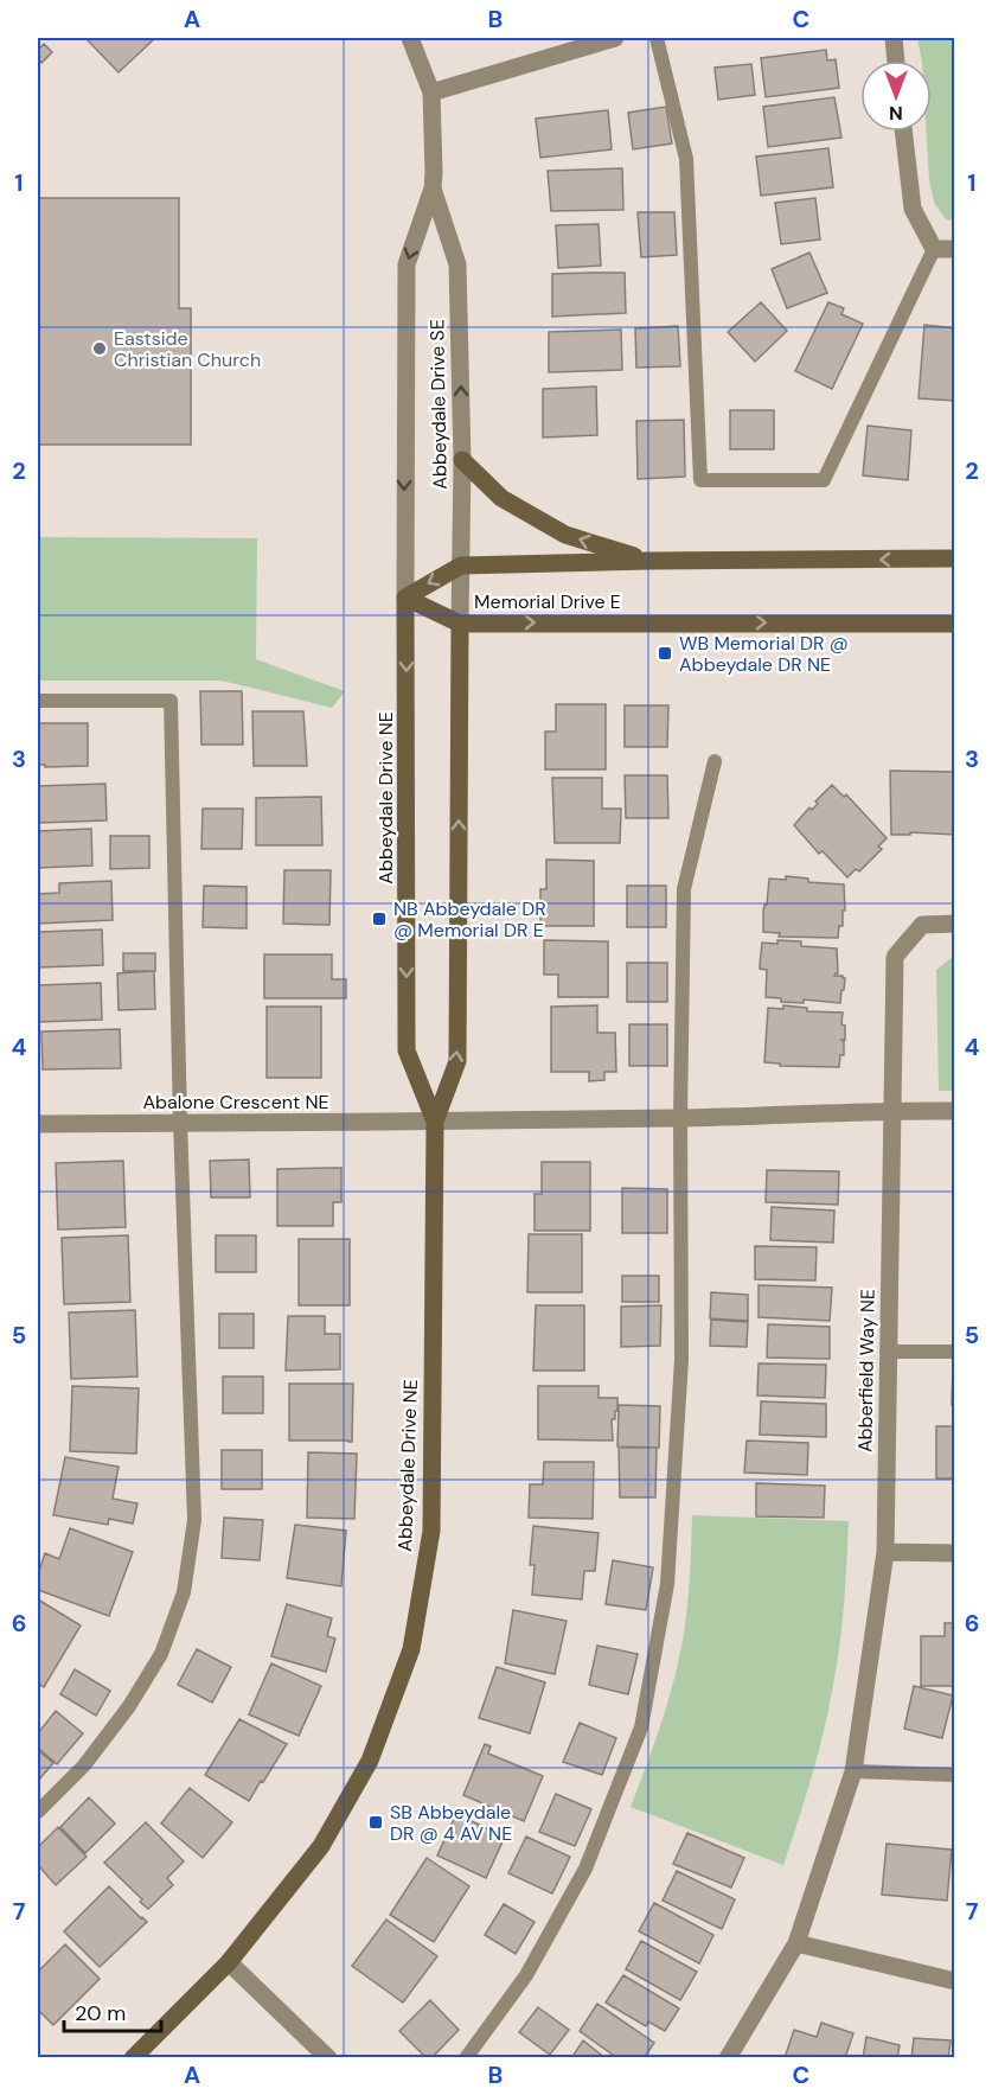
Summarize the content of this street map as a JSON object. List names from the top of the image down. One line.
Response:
{"streets":{"street":["Abbeydale Drive SE","Memorial Drive E","Abbeydale Drive NE","Abalone Crescent NE","Abberfield Way NE"]},"crossings":[["Abbeydale Drive SE","Memorial Drive E"],["Abbeydale Drive SE","Abbeydale Drive NE"],["Memorial Drive E","Abbeydale Drive NE"],["Abbeydale Drive NE","Abalone Crescent NE"]],"places":{"other":["Eastside Christian Church"],"transit":["WB Memorial DR @ Abbeydale DR NE","NB Abbeydale DR @ Memorial DR E","SB Abbeydale DR @ 4 AV NE"]},"scale_bar":"20 m","north":"bottom","grid":{"columns":["A","B","C"],"rows":["1","2","3","4","5","6","7"]}}
